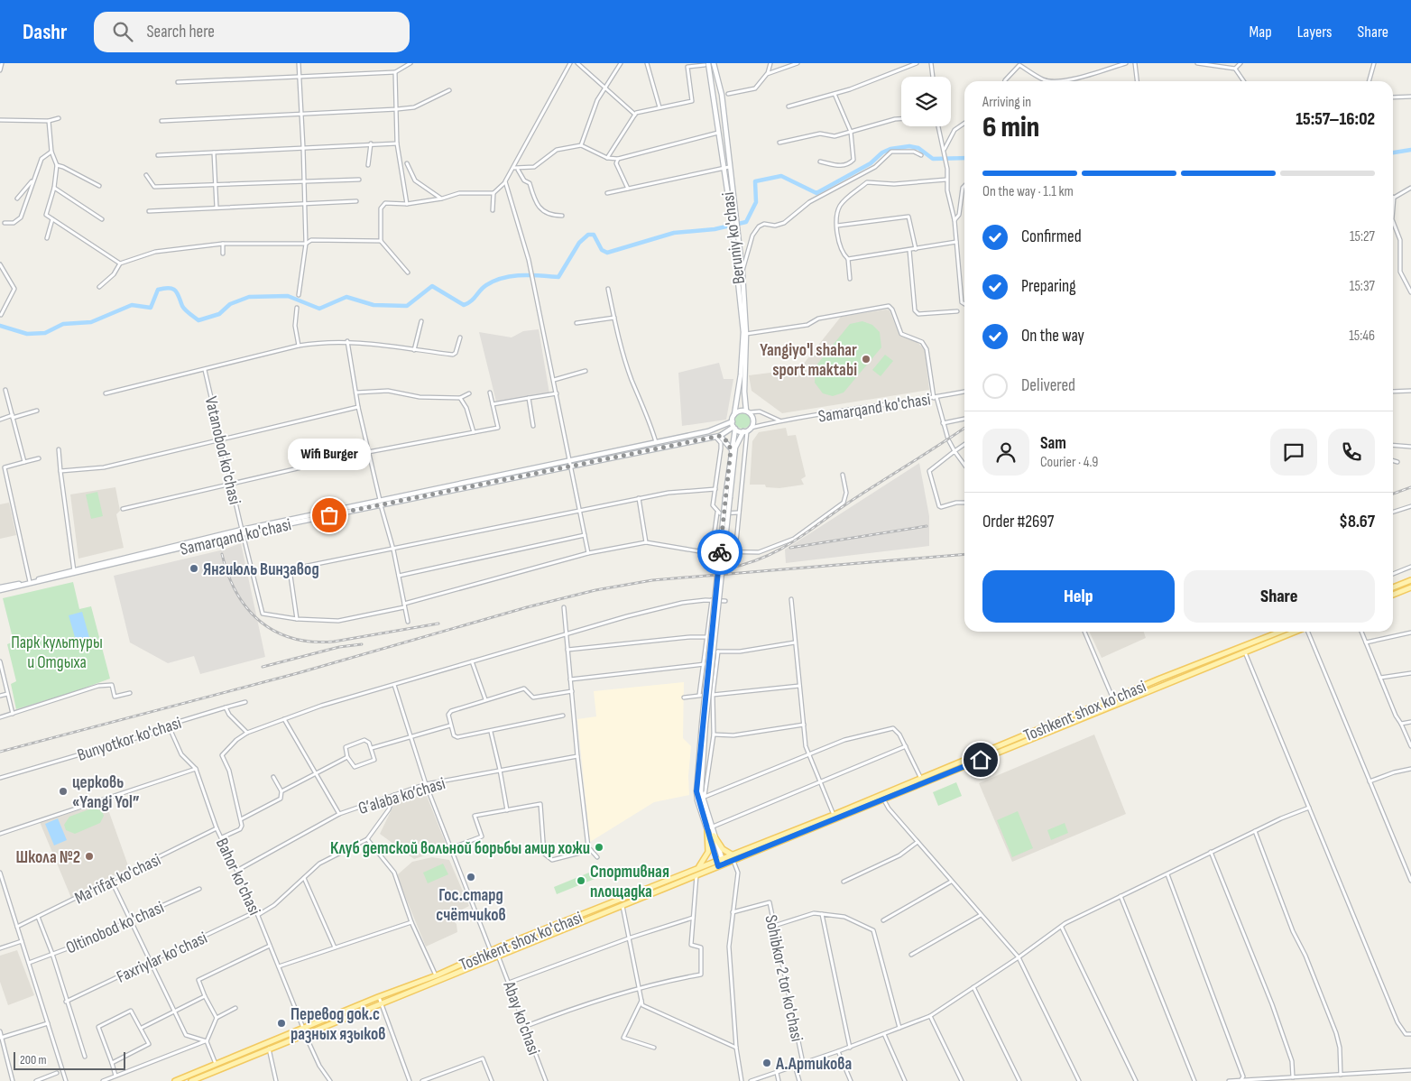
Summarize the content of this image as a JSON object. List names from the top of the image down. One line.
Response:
{"streets":{"main road":["Beruniy ko'chasi","Samarqand ko'chasi","Toshkent shox ko'chasi"],"street":["Vatanobod ko'chasi","Bunyotkor ko'chasi","G’alaba ko’chasi","Bahor ko'chasi","Ma'rifat ko'chasi","Oltinobod ko'chasi","Faxriylar ko'chasi","Sohibkor 2 tor ko'chasi","Abay ko'chasi"]},"crossings":[["Beruniy ko'chasi","Samarqand ko'chasi"],["Beruniy ko'chasi","Vatanobod ko'chasi"],["Beruniy ko'chasi","Toshkent shox ko'chasi"],["Samarqand ko'chasi","Vatanobod ko'chasi"],["Toshkent shox ko'chasi","Bahor ko'chasi"],["Toshkent shox ko'chasi","Abay ko'chasi"],["Bunyotkor ko'chasi","Bahor ko'chasi"],["G’alaba ko’chasi","Bahor ko'chasi"],["Bahor ko'chasi","Ma'rifat ko'chasi"],["Bahor ko'chasi","Faxriylar ko'chasi"]],"parks":["Парк культуры и Отдыха"],"places":["Yangiyo'l shahar sport maktabi","Wifi Burger","Янгиюль Винзавод","церковь «Yangi Yol”","Клуб детской вольной борьбы амир хожи","Школа №2","Гос.стард счётчиков","Спортивная площадка","Перевод док.с разных языков","А.Артикова"],"scale_bar":"200 m","page":{"header":"Dashr","search":"Search here","nav":["Map","Layers","Share"],"heading":["6 min","Arriving in","15:57–16:02"],"panel":["Sam","Courier · 4.9","Order #2697","$8.67"],"bar":"On the way · 1.1 km","list":[["Confirmed","15:27"],["Preparing","15:37"],["On the way","15:46"],"Delivered"],"bubble":"Wifi Burger","buttons":["Help","Share"],"scale":"200 m"}}
